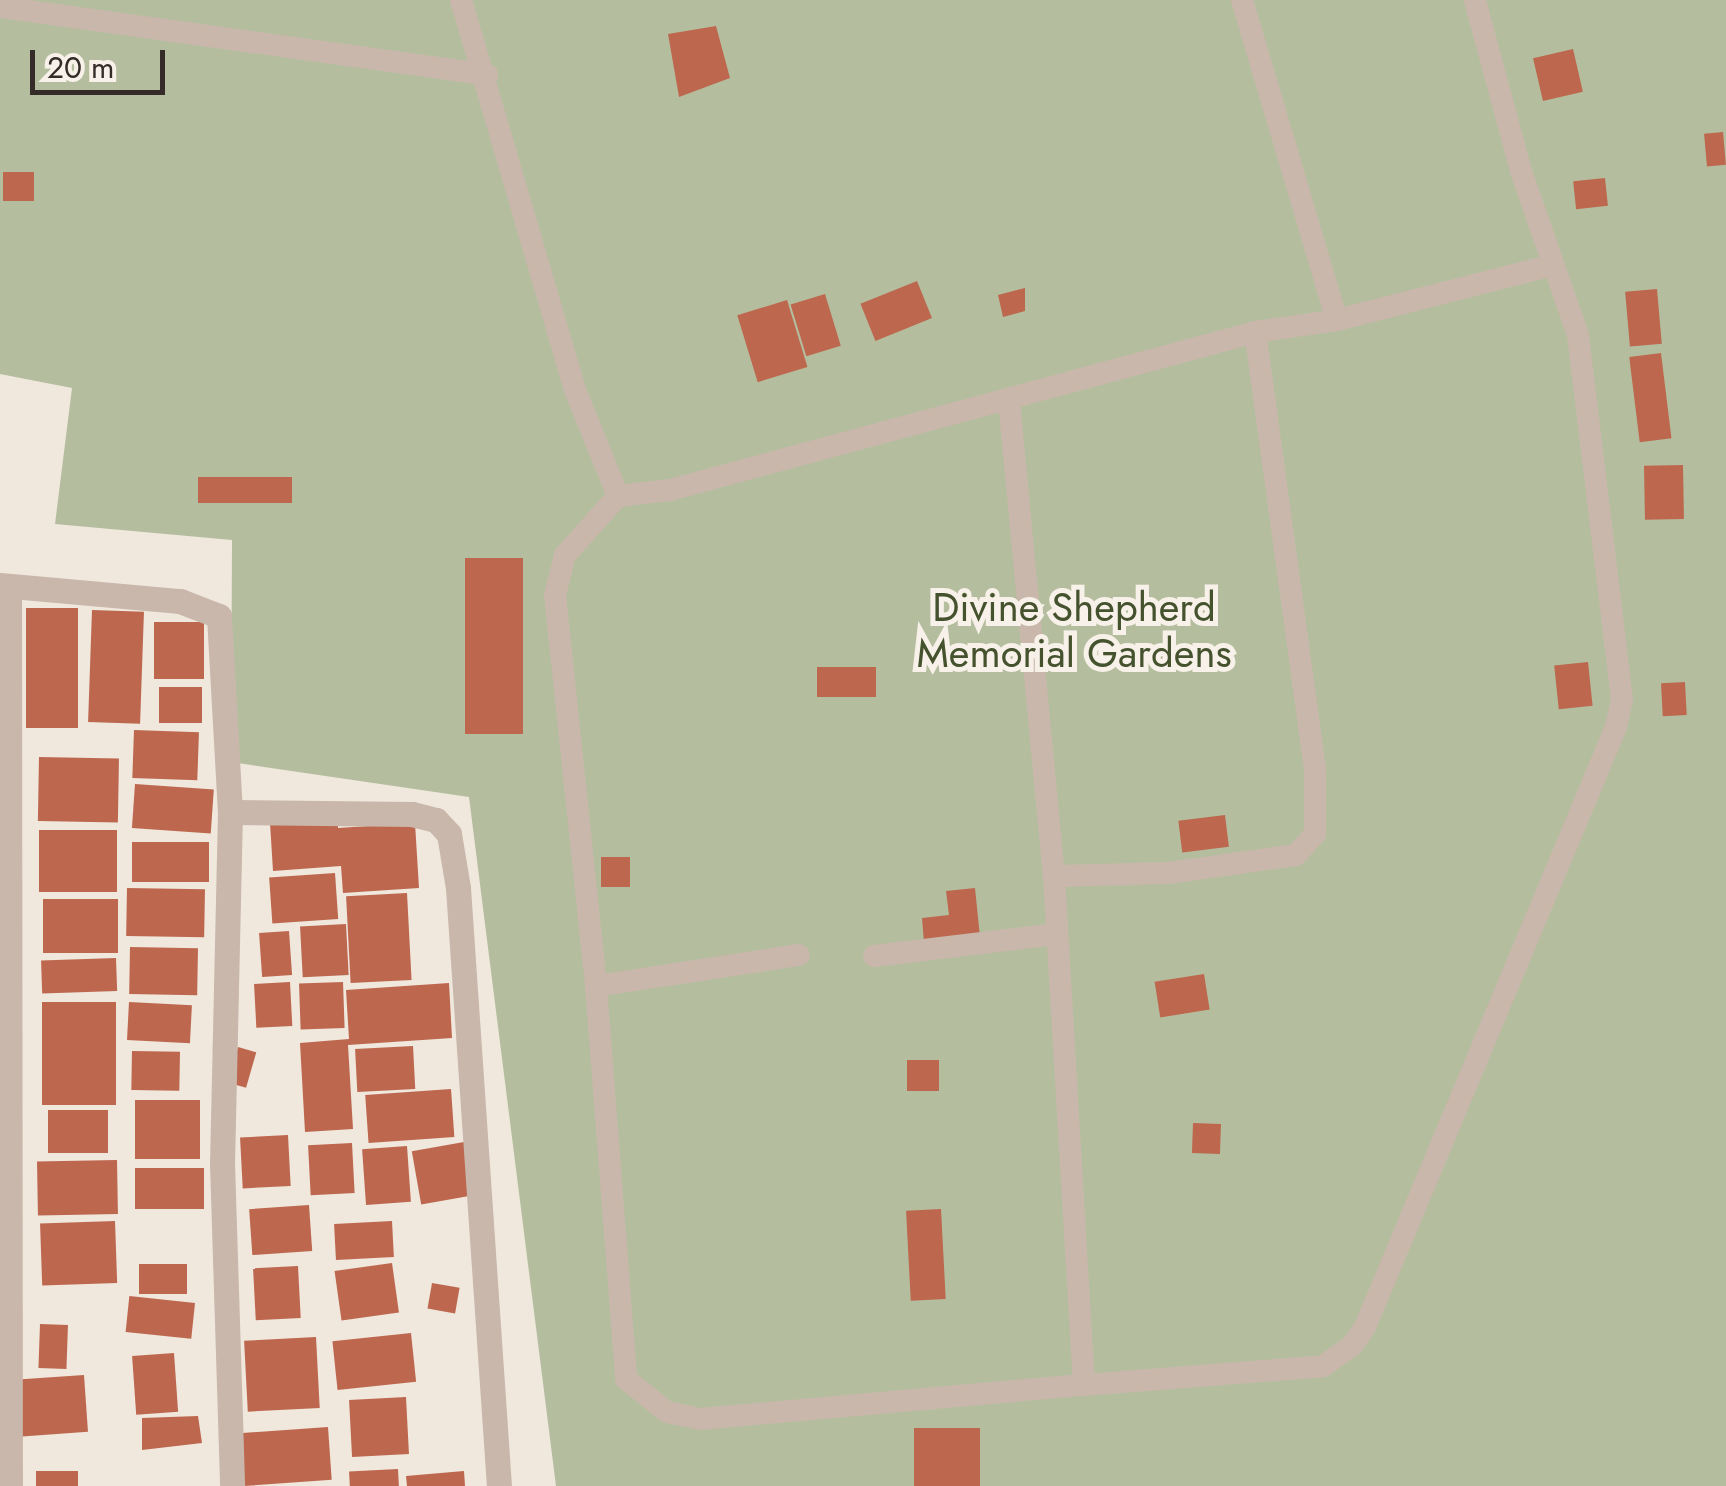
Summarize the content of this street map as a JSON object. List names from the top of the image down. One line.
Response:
{"parks":["Divine Shepherd Memorial Gardens"],"scale_bar":"20 m"}
